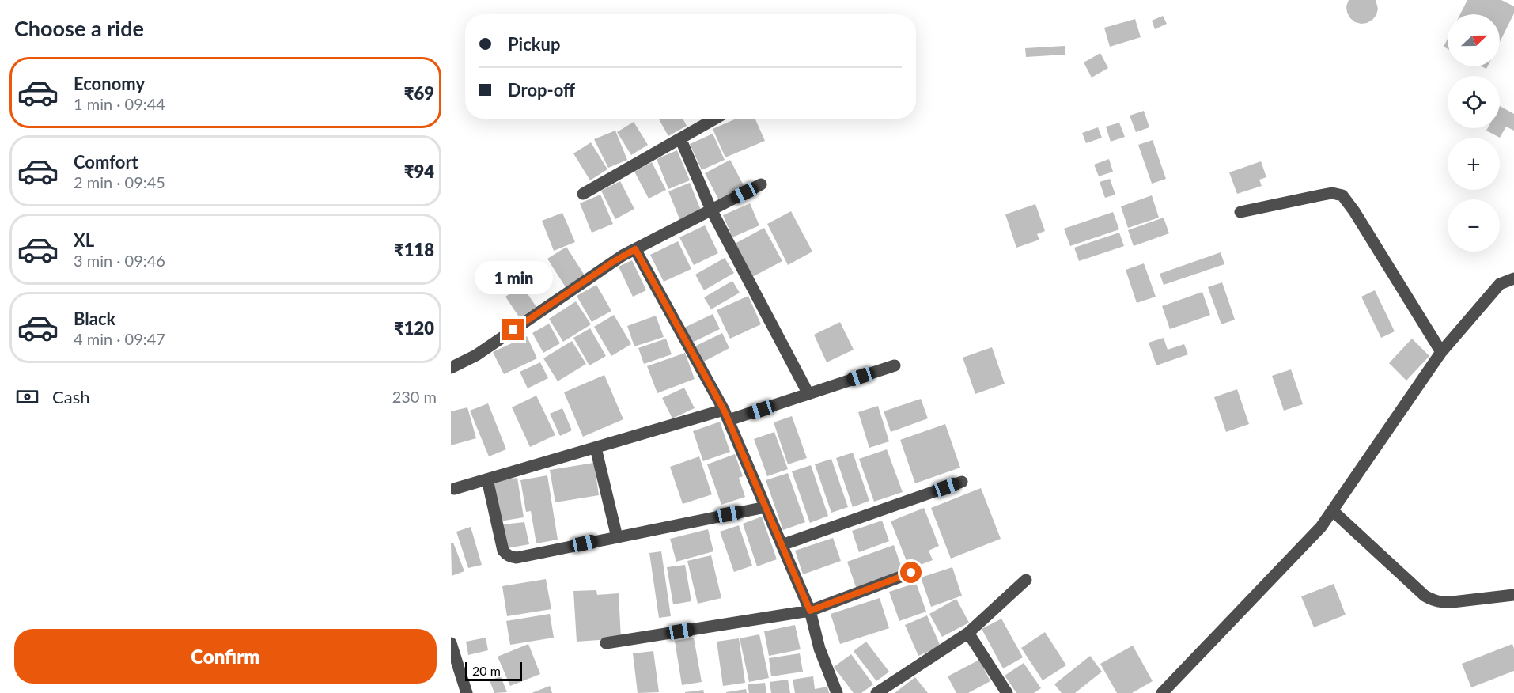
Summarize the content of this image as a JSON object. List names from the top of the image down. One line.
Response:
{"scale_bar":"20 m","north":"right","page":{"heading":"Choose a ride","map_buttons":["+","−"],"banner":["Pickup","Drop-off"],"list":[{"name":"Economy","note":"1 min · 09:44","value":"₹69"},{"name":"Comfort","note":"2 min · 09:45","value":"₹94"},{"name":"XL","note":"3 min · 09:46","value":"₹118"},{"name":"Black","note":"4 min · 09:47","value":"₹120"}],"bubble":"1 min","pay":["Cash","230 m"],"buttons":"Confirm","scale":"20 m"}}
